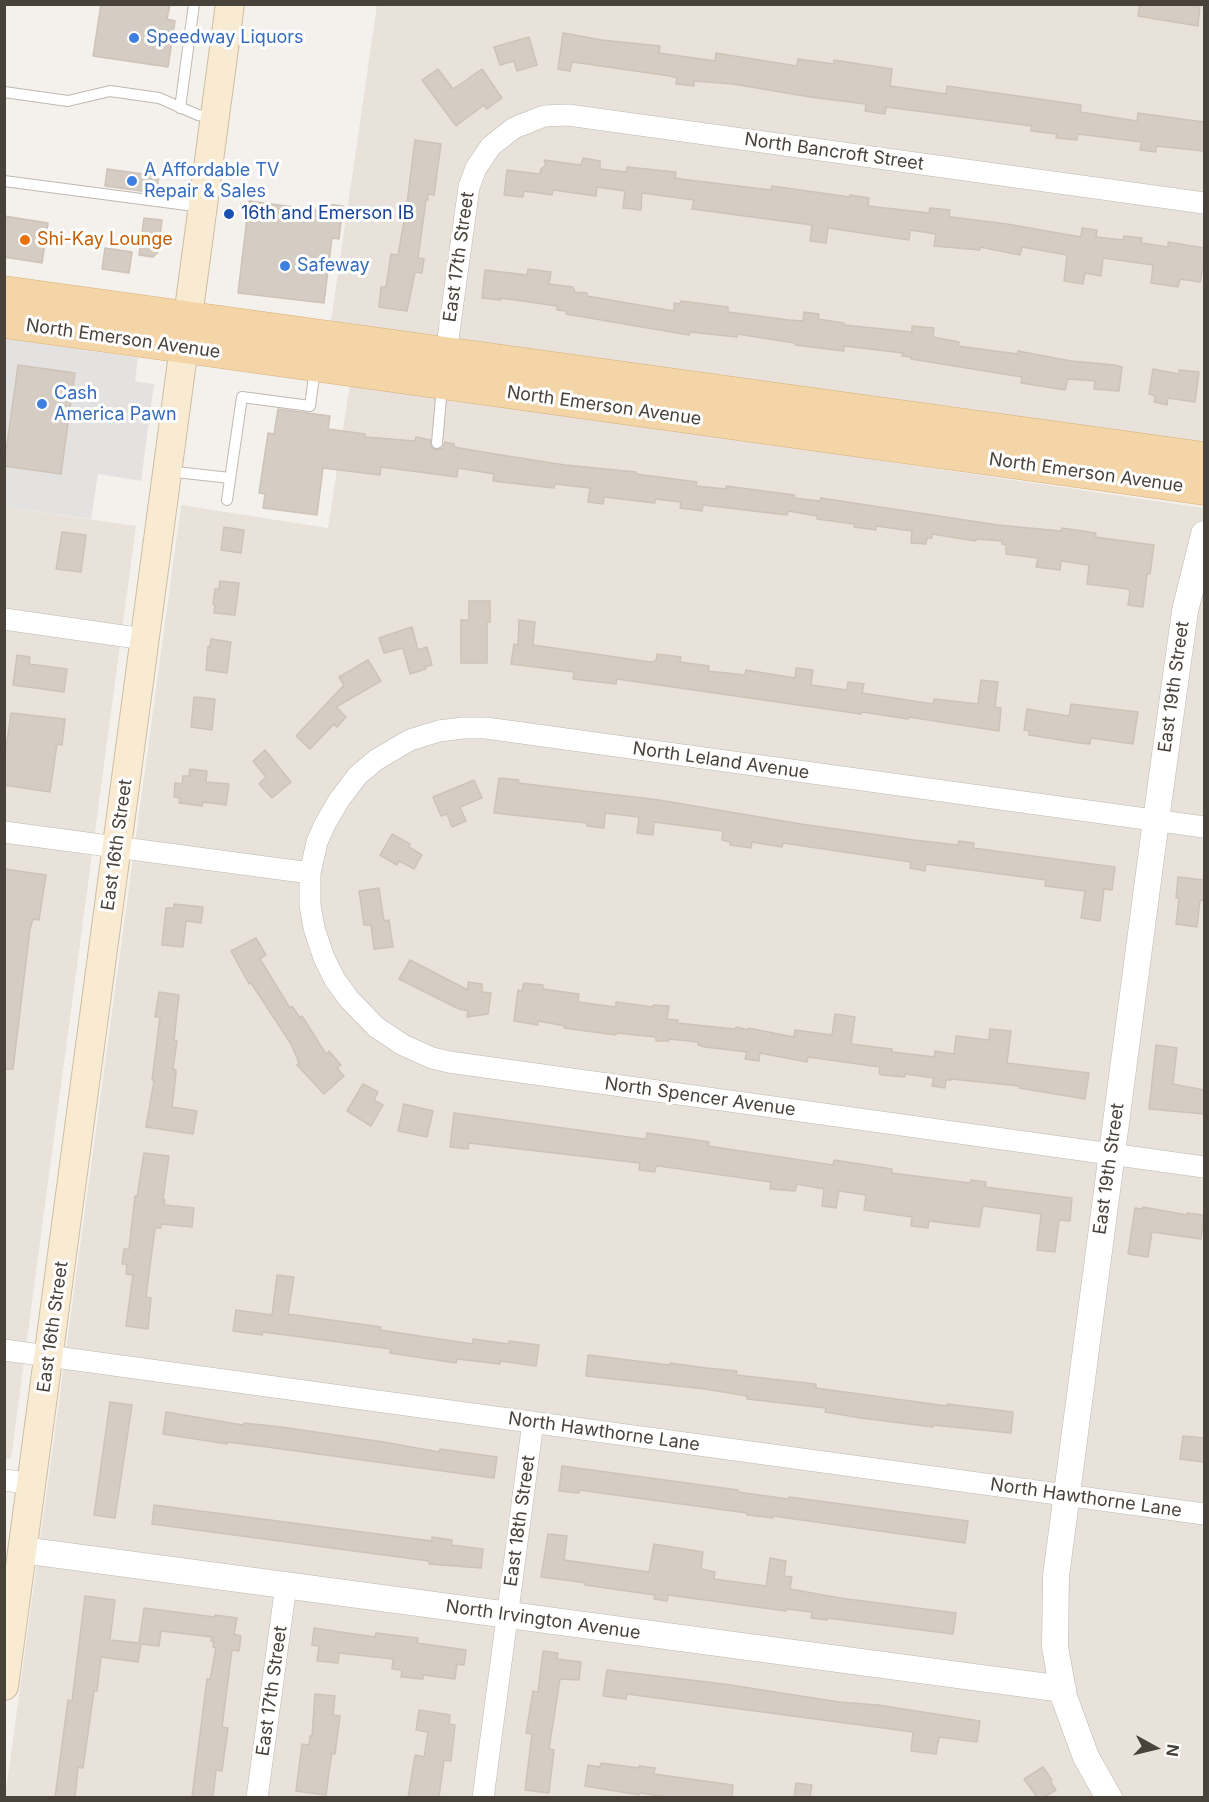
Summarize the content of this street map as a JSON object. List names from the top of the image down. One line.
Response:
{"streets":{"main road":["North Emerson Avenue","East 16th Street"],"street":["North Bancroft Street","East 17th Street","East 19th Street","North Leland Avenue","North Spencer Avenue","North Hawthorne Lane","East 18th Street","North Irvington Avenue"]},"crossings":[["North Bancroft Street","East 17th Street"],["East 17th Street","North Emerson Avenue"],["East 17th Street","North Irvington Avenue"],["North Emerson Avenue","East 16th Street"],["East 19th Street","North Leland Avenue"],["East 19th Street","North Spencer Avenue"],["East 19th Street","North Hawthorne Lane"],["East 19th Street","North Irvington Avenue"],["North Leland Avenue","North Spencer Avenue"],["East 16th Street","North Hawthorne Lane"],["East 16th Street","North Irvington Avenue"],["North Hawthorne Lane","East 18th Street"],["East 18th Street","North Irvington Avenue"]],"places":["Speedway Liquors","A Affordable TV Repair & Sales","16th and Emerson IB","Shi-Kay Lounge","Safeway","Cash America Pawn"],"north":"right"}
